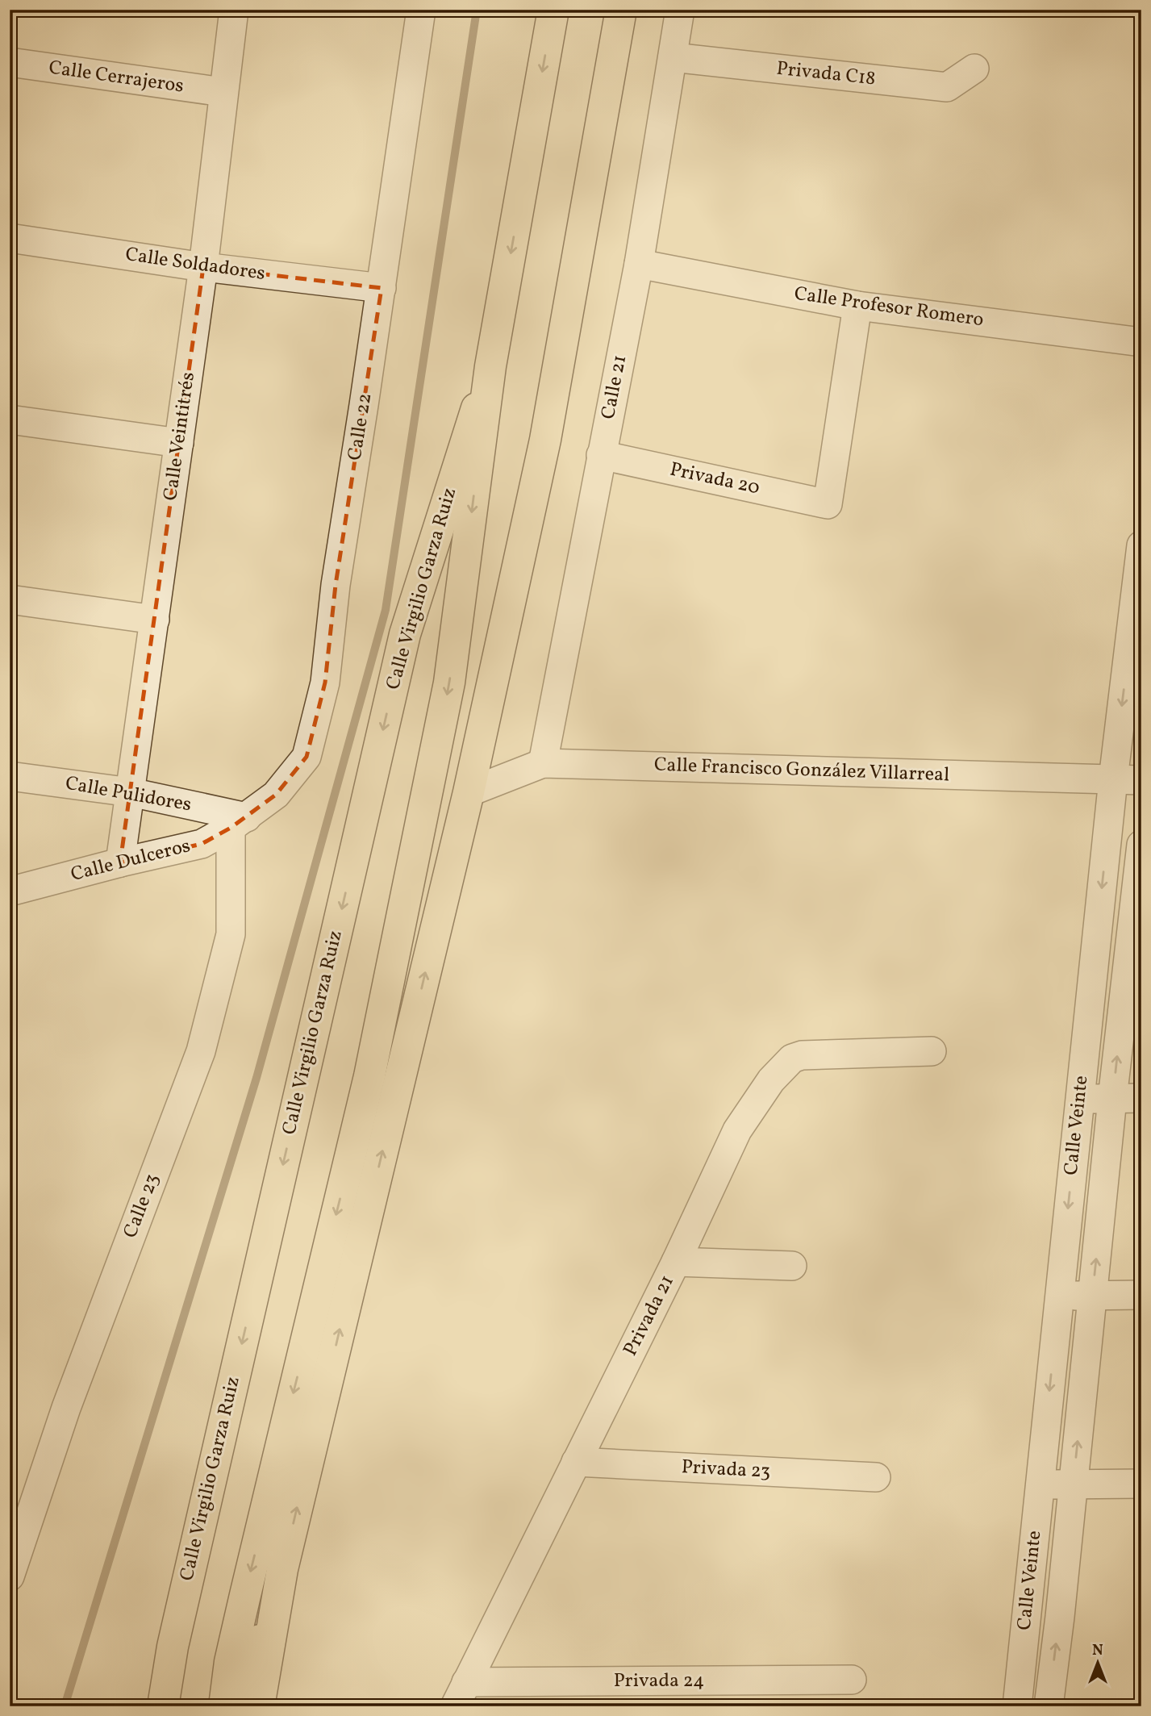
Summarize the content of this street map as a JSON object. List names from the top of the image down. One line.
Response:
{"streets":{"main road":["Calle Virgilio Garza Ruiz"],"street":["Privada C18","Calle Cerrajeros","Calle Soldadores","Calle Profesor Romero","Calle 21","Calle 22","Calle Veintitrés","Privada 20","Calle Francisco González Villarreal","Calle Pulidores","Calle Dulceros","Calle Veinte","Calle 23","Privada 21","Privada 23","Privada 24"]},"crossings":[["Privada C18","Calle 21"],["Calle Cerrajeros","Calle Veintitrés"],["Calle Soldadores","Calle 22"],["Calle Soldadores","Calle Veintitrés"],["Calle Profesor Romero","Calle 21"],["Calle Profesor Romero","Privada 20"],["Calle 21","Privada 20"],["Calle 21","Calle Francisco González Villarreal"],["Calle 22","Calle Pulidores"],["Calle 22","Calle Dulceros"],["Calle 22","Calle 23"],["Calle Veintitrés","Calle Pulidores"],["Calle Veintitrés","Calle Dulceros"],["Calle Francisco González Villarreal","Calle Veinte"],["Calle Pulidores","Calle Dulceros"],["Calle Pulidores","Calle 23"],["Calle Dulceros","Calle 23"],["Privada 21","Privada 23"],["Privada 21","Privada 24"]],"north":"top"}
